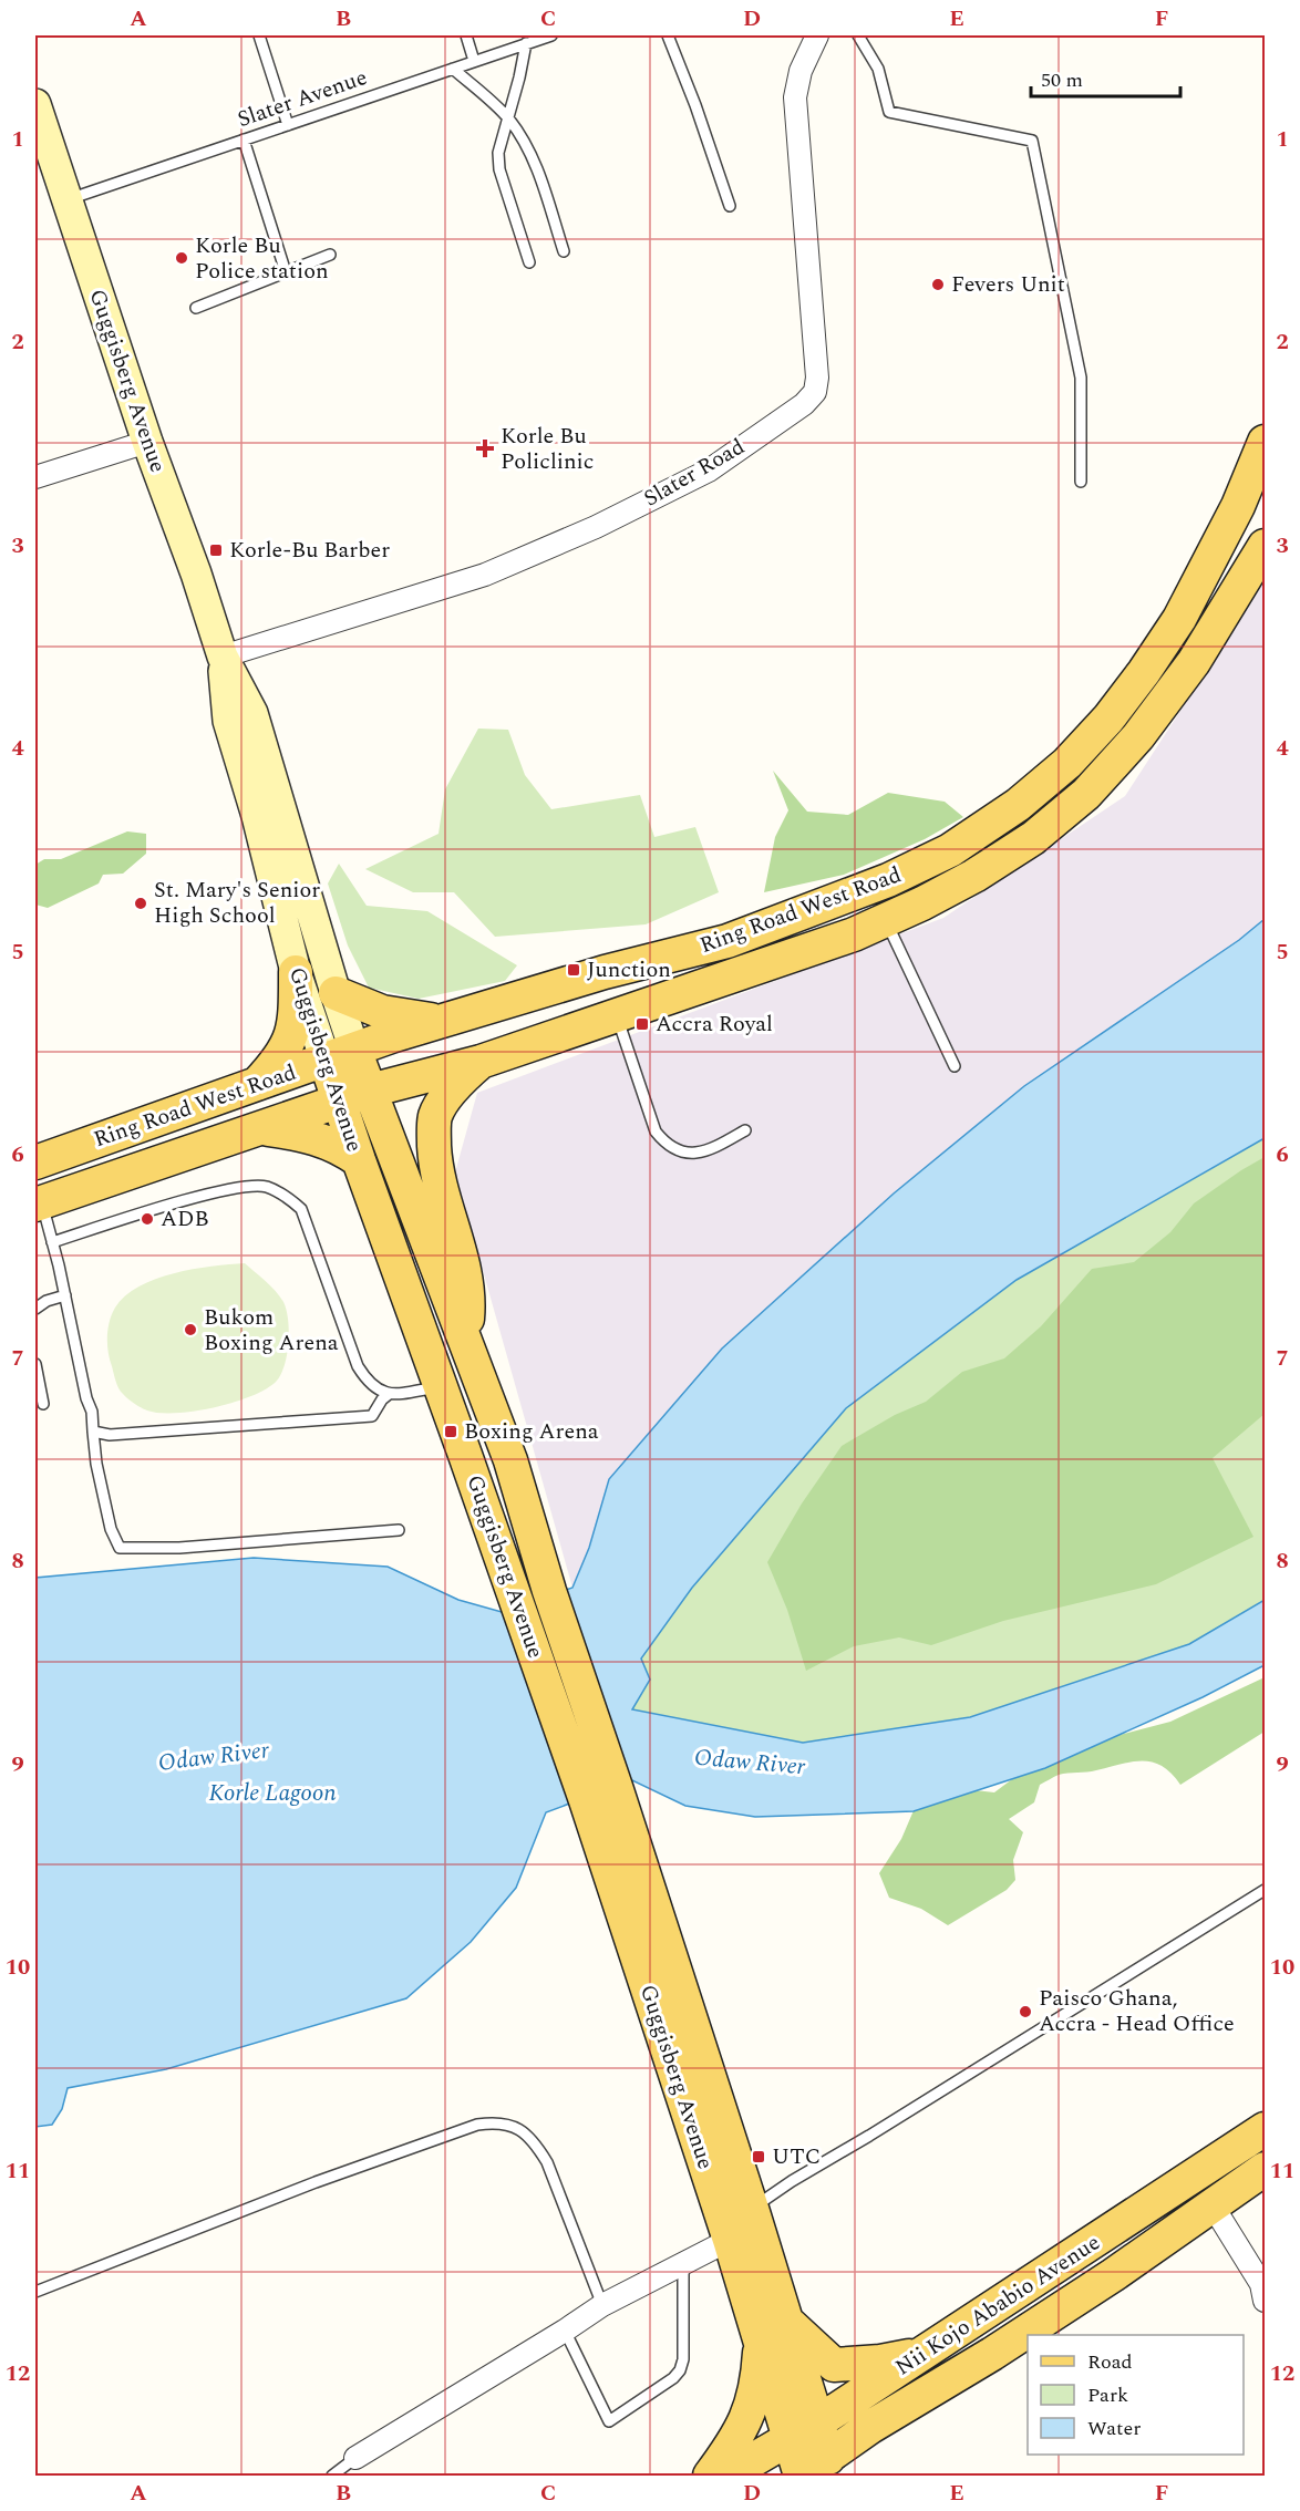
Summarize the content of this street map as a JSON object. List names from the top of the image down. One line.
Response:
{"streets":{"main road":["Guggisberg Avenue","Ring Road West Road","Nii Kojo Ababio Avenue"],"street":["Slater Road"],"lane":["Slater Avenue"]},"crossings":[["Slater Avenue","Guggisberg Avenue"],["Guggisberg Avenue","Slater Road"],["Guggisberg Avenue","Ring Road West Road"],["Guggisberg Avenue","Nii Kojo Ababio Avenue"]],"water":["Odaw River","Korle Lagoon"],"places":{"other":["Korle Bu Police station","Fevers Unit","St. Mary's Senior High School","ADB","Bukom Boxing Arena","Paisco Ghana, Accra - Head Office"],"health":["Korle Bu Policlinic"],"transit":["Korle-Bu Barber","Junction","Accra Royal","Boxing Arena","UTC"]},"legend":["Road","Park","Water"],"scale_bar":"50 m","grid":{"columns":["A","B","C","D","E","F"],"rows":["1","2","3","4","5","6","7","8","9","10","11","12"]}}
